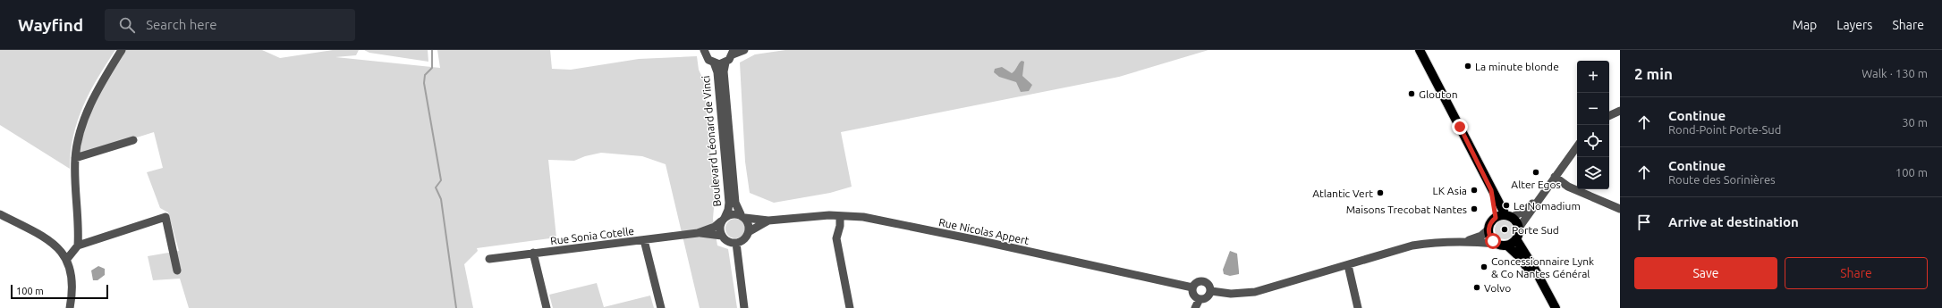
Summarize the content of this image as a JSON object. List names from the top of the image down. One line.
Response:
{"streets":{"street":["Boulevard Léonard de Vinci","Rue Nicolas Appert","Rue Sonia Cotelle"]},"places":["La minute blonde","Glouton","Alter Egos","LK Asia","Atlantic Vert","Le Nomadium","Maisons Trecobat Nantes","Porte Sud","Concessionnaire Lynk & Co Nantes Général","Volvo"],"scale_bar":"100 m","page":{"header":"Wayfind","search":"Search here","nav":["Map","Layers","Share"],"heading":["2 min","Walk · 130 m"],"map_buttons":["+","−"],"list":[["Continue","Rond-Point Porte-Sud","30 m"],["Continue","Route des Sorinières","100 m"],"Arrive at destination"],"buttons":["Save","Share"],"scale":"100 m"}}
